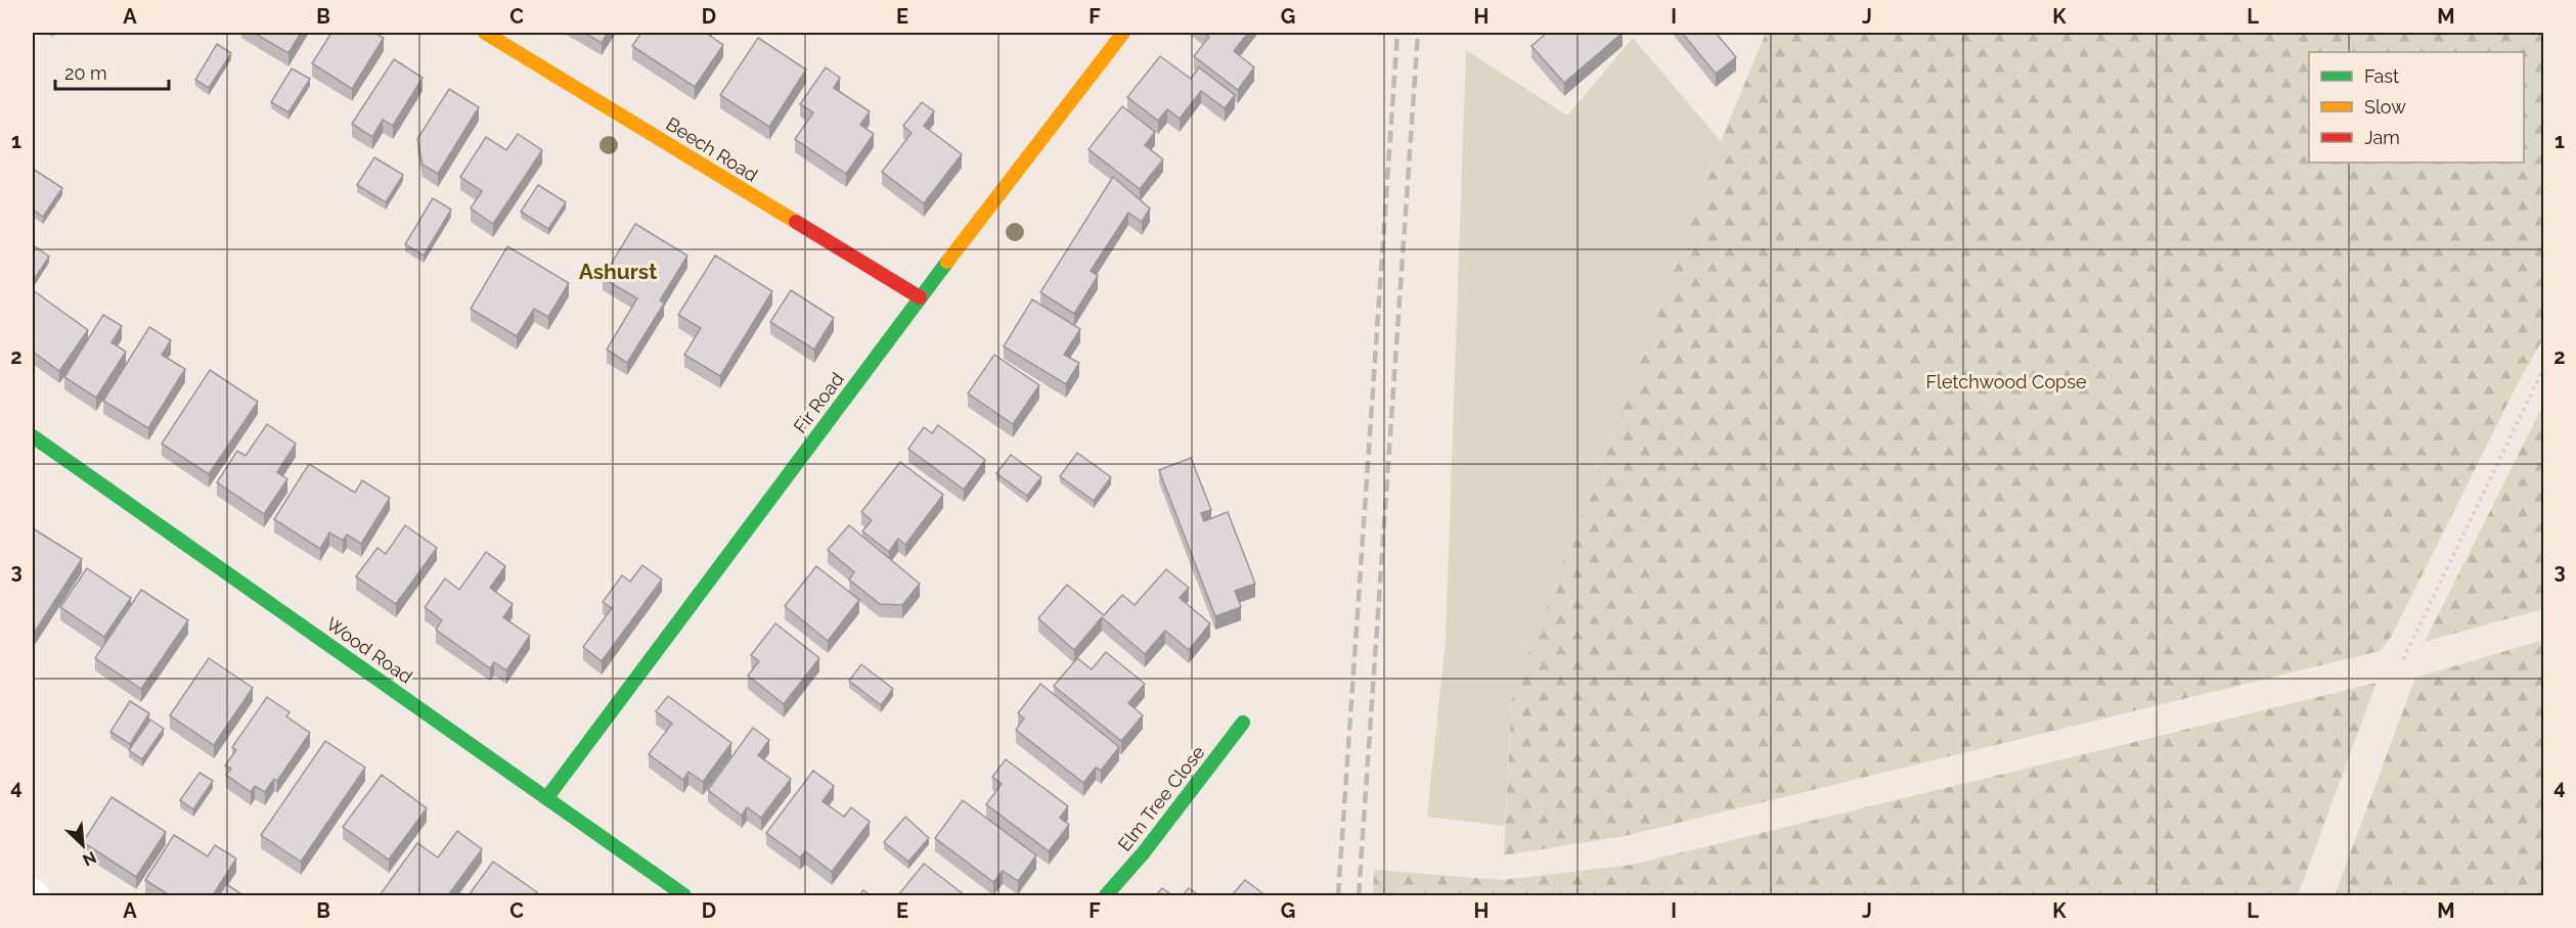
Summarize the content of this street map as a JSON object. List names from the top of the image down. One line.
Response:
{"streets":{"street":["Beech Road","Fir Road","Wood Road","Elm Tree Close"]},"crossings":[["Beech Road","Fir Road"],["Fir Road","Wood Road"]],"districts":["Ashurst"],"parks":["Fletchwood Copse"],"legend":["Fast","Slow","Jam"],"scale_bar":"20 m","north":"bottom right","grid":{"columns":["A","B","C","D","E","F","G","H","I","J","K","L","M"],"rows":["1","2","3","4"]}}
